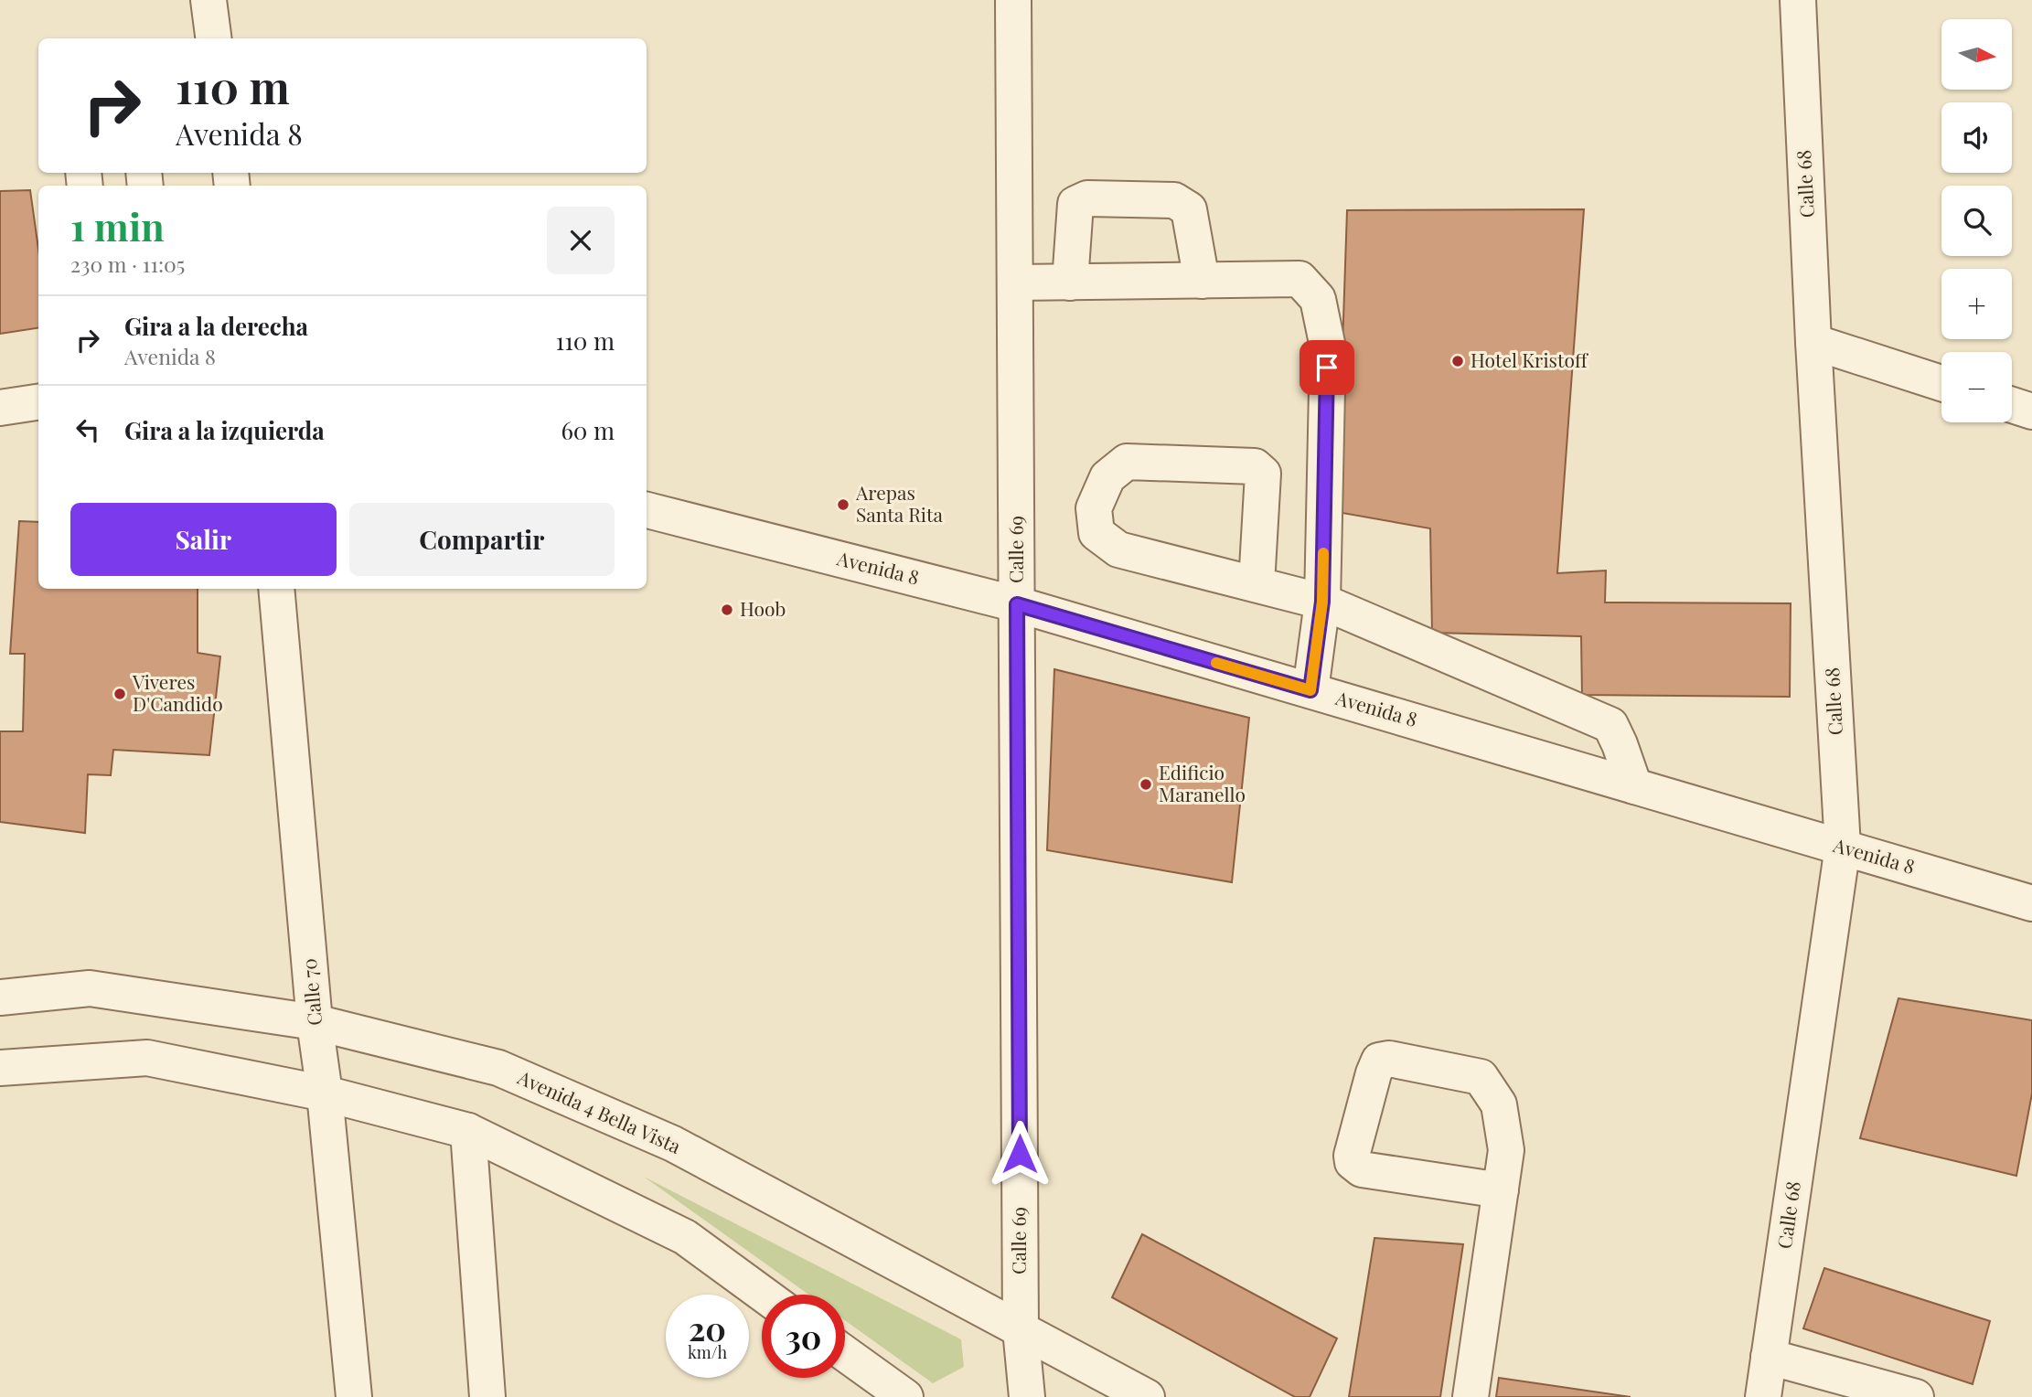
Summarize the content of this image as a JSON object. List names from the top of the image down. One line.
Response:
{"streets":{"street":["Calle 68","Calle 69","Avenida 8","Calle 70","Avenida 4 Bella Vista"]},"crossings":[["Calle 68","Avenida 8"],["Calle 69","Avenida 8"],["Calle 69","Avenida 4 Bella Vista"],["Calle 70","Avenida 4 Bella Vista"]],"places":["Hotel Kristoff","Arepas Santa Rita","Hoob","Viveres D'Candido","Edificio Maranello"],"north":"right","page":{"map_buttons":["+","−"],"turn":["110 m","Avenida 8"],"heading":["1 min","230 m · 11:05"],"list":[{"name":"Gira a la derecha","note":"Avenida 8","value":"110 m"},{"name":"Gira a la izquierda","value":"60 m"}],"buttons":["Salir","Compartir"],"speed":"20 km/h","limit":"30"}}
